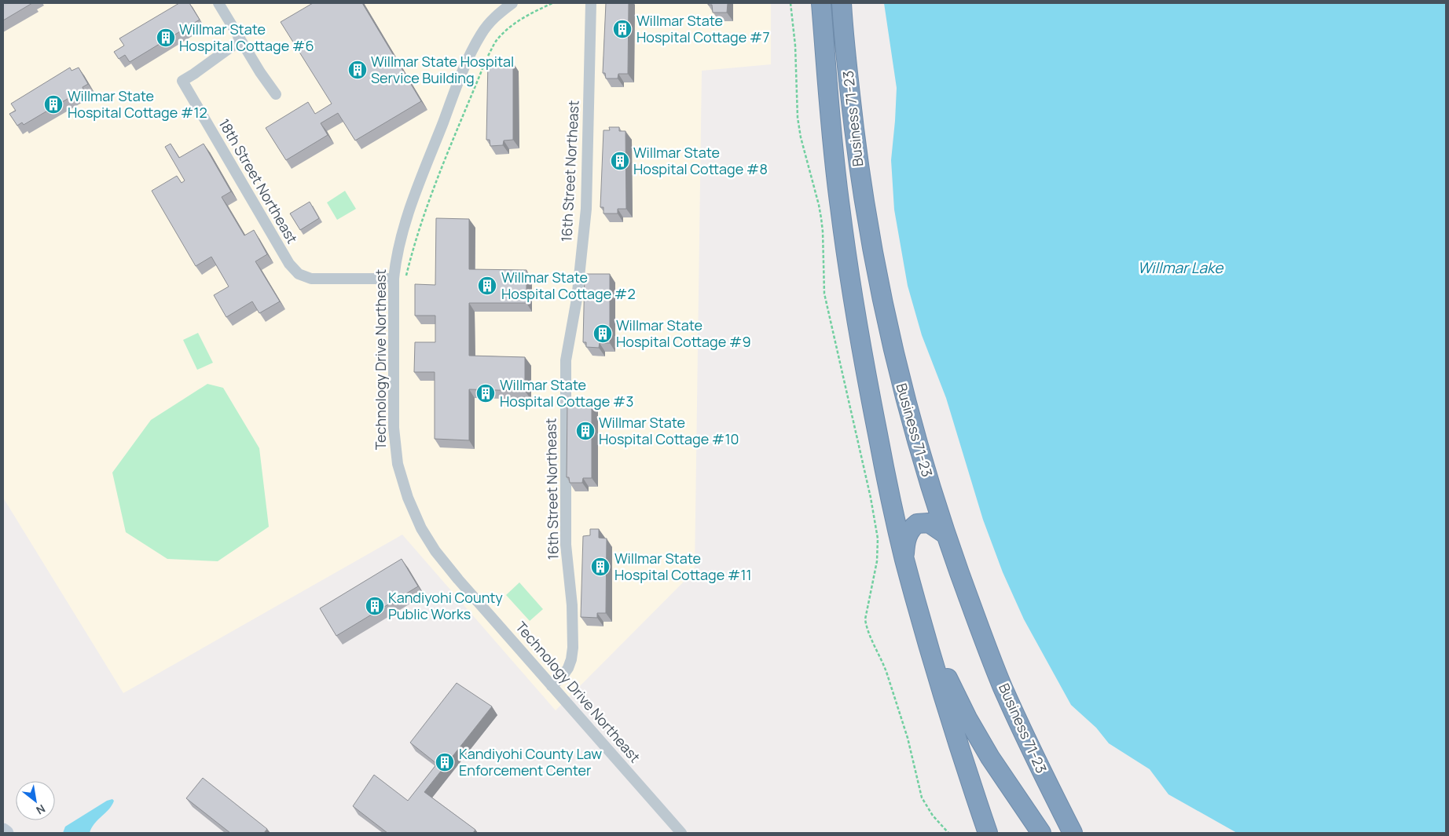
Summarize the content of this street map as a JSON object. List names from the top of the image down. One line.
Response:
{"streets":{"highway":["Business 71-23"],"street":["16th Street Northeast","18th Street Northeast","Technology Drive Northeast"]},"crossings":[["16th Street Northeast","Technology Drive Northeast"],["18th Street Northeast","Technology Drive Northeast"]],"water":["Willmar Lake"],"places":{"building":["Willmar State Hospital Cottage #7","Willmar State Hospital Cottage #6","Willmar State Hospital Service Building","Willmar State Hospital Cottage #12","Willmar State Hospital Cottage #8","Willmar State Hospital Cottage #2","Willmar State Hospital Cottage #9","Willmar State Hospital Cottage #3","Willmar State Hospital Cottage #10","Willmar State Hospital Cottage #11","Kandiyohi County Public Works","Kandiyohi County Law Enforcement Center"]},"north":"bottom right"}
